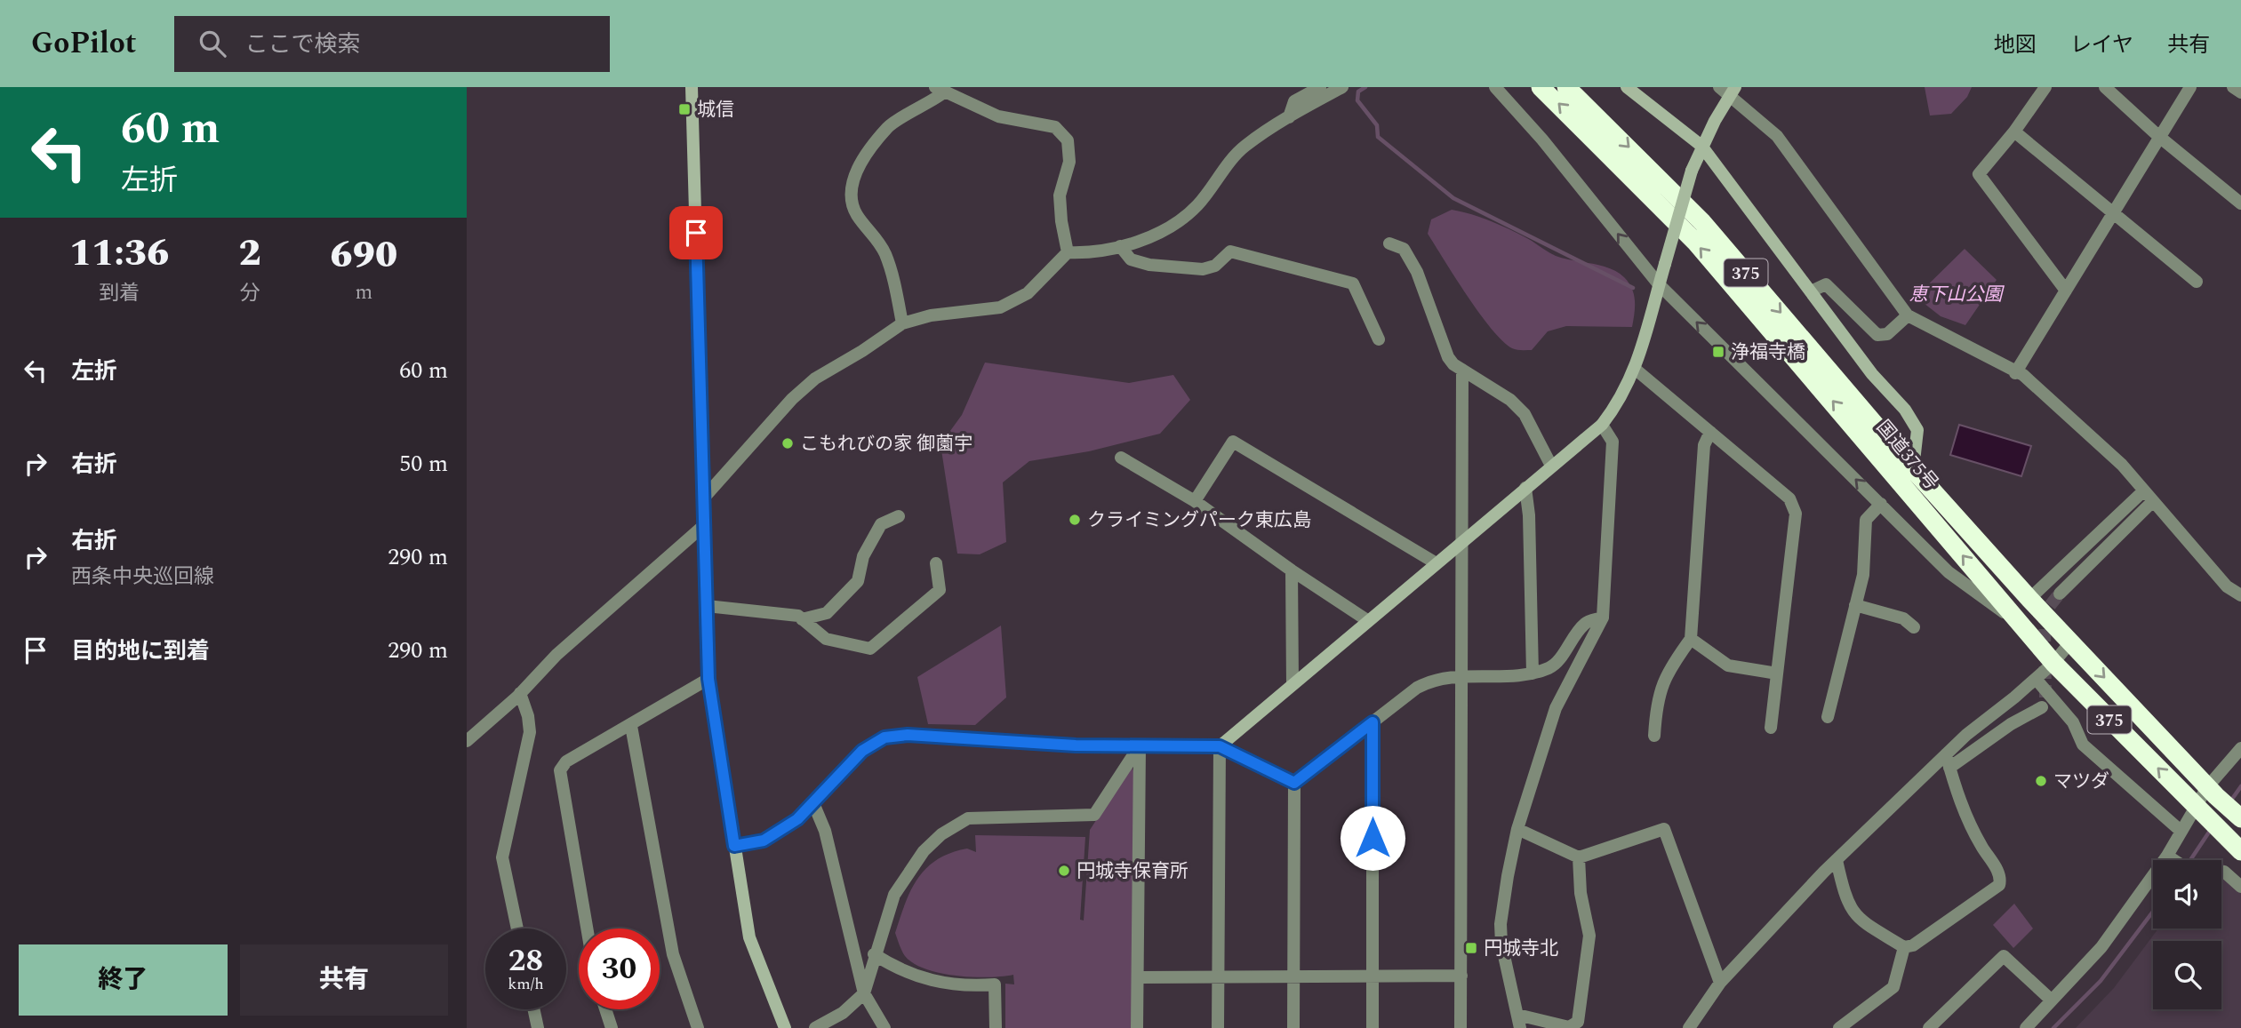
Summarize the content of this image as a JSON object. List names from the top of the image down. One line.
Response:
{"streets":{"highway":["375","国道375号"]},"parks":["恵下山公園"],"places":{"transit":["城信","浄福寺橋","円城寺北"],"other":["こもれびの家 御薗宇","クライミングパーク東広島","マツダ","円城寺保育所"]},"page":{"header":"GoPilot","search":"ここで検索","nav":["地図","レイヤ","共有"],"turn":["60 m","左折"],"eta":["11:36","到着","2","分","690","m"],"list":[{"name":"左折","value":"60 m"},{"name":"右折","value":"50 m"},{"name":"右折","note":"西条中央巡回線","value":"290 m"},{"name":"目的地に到着","value":"290 m"}],"speed":"28 km/h","limit":"30","buttons":["終了","共有"]}}
